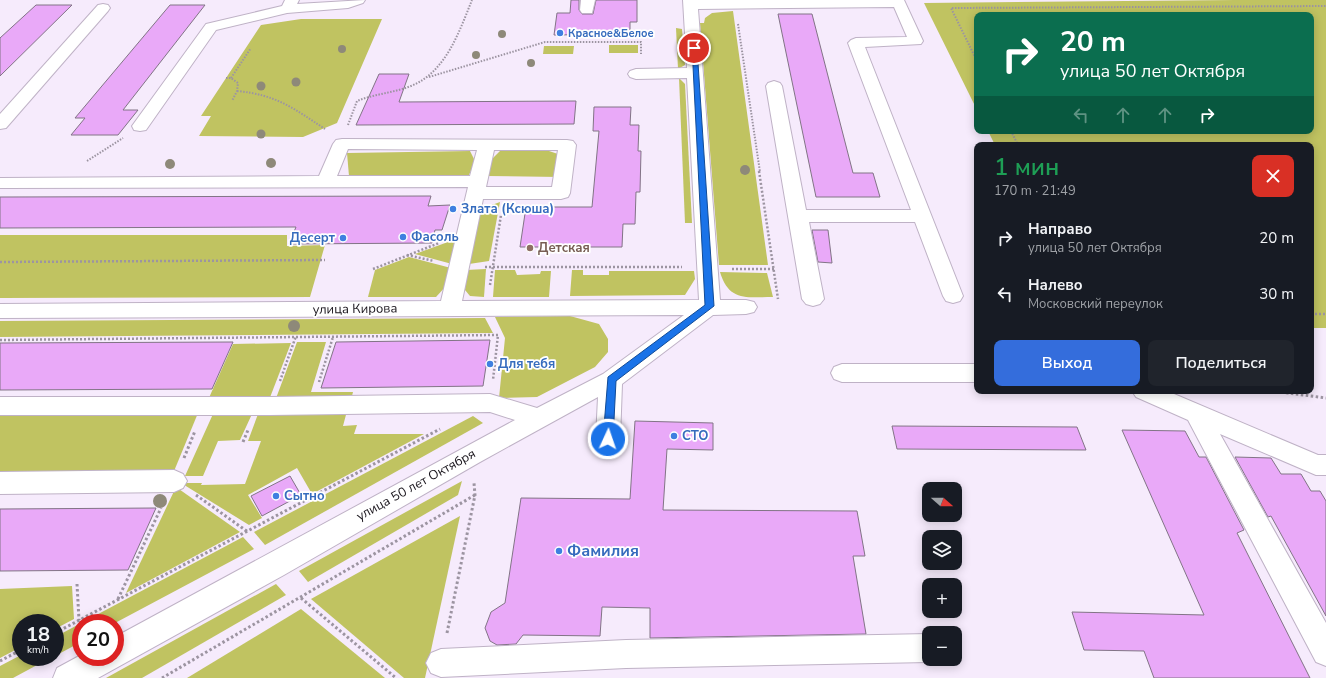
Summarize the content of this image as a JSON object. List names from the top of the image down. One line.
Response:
{"streets":{"street":["улица Кирова","улица 50 лет Октября"]},"crossings":[["улица Кирова","улица 50 лет Октября"]],"places":["Красное&Белое","Злата (Ксюша)","Фасоль","Десерт","Детская","Для тебя","СТО","Сытно","Фамилия"],"north":"right","page":{"turn":["20 m","улица 50 лет Октября"],"heading":["1 мин","170 m · 21:49"],"list":[{"name":"Направо","note":"улица 50 лет Октября","value":"20 m"},{"name":"Налево","note":"Московский переулок","value":"30 m"}],"buttons":["Выход","Поделиться"],"map_buttons":["+","−"],"speed":"18 km/h","limit":"20"}}
